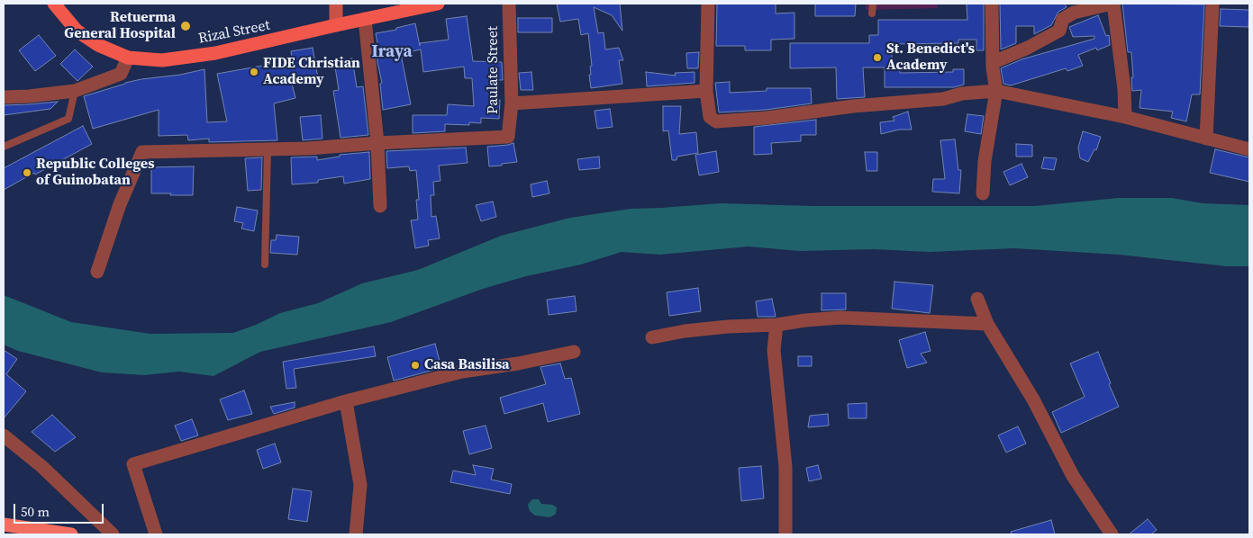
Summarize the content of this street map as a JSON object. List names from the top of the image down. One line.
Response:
{"streets":{"main road":["Rizal Street"],"street":["Paulate Street"]},"districts":["Iraya"],"places":["Retuerma General Hospital","St. Benedict's Academy","FIDE Christian Academy","Republic Colleges of Guinobatan","Casa Basilisa"],"scale_bar":"50 m"}
